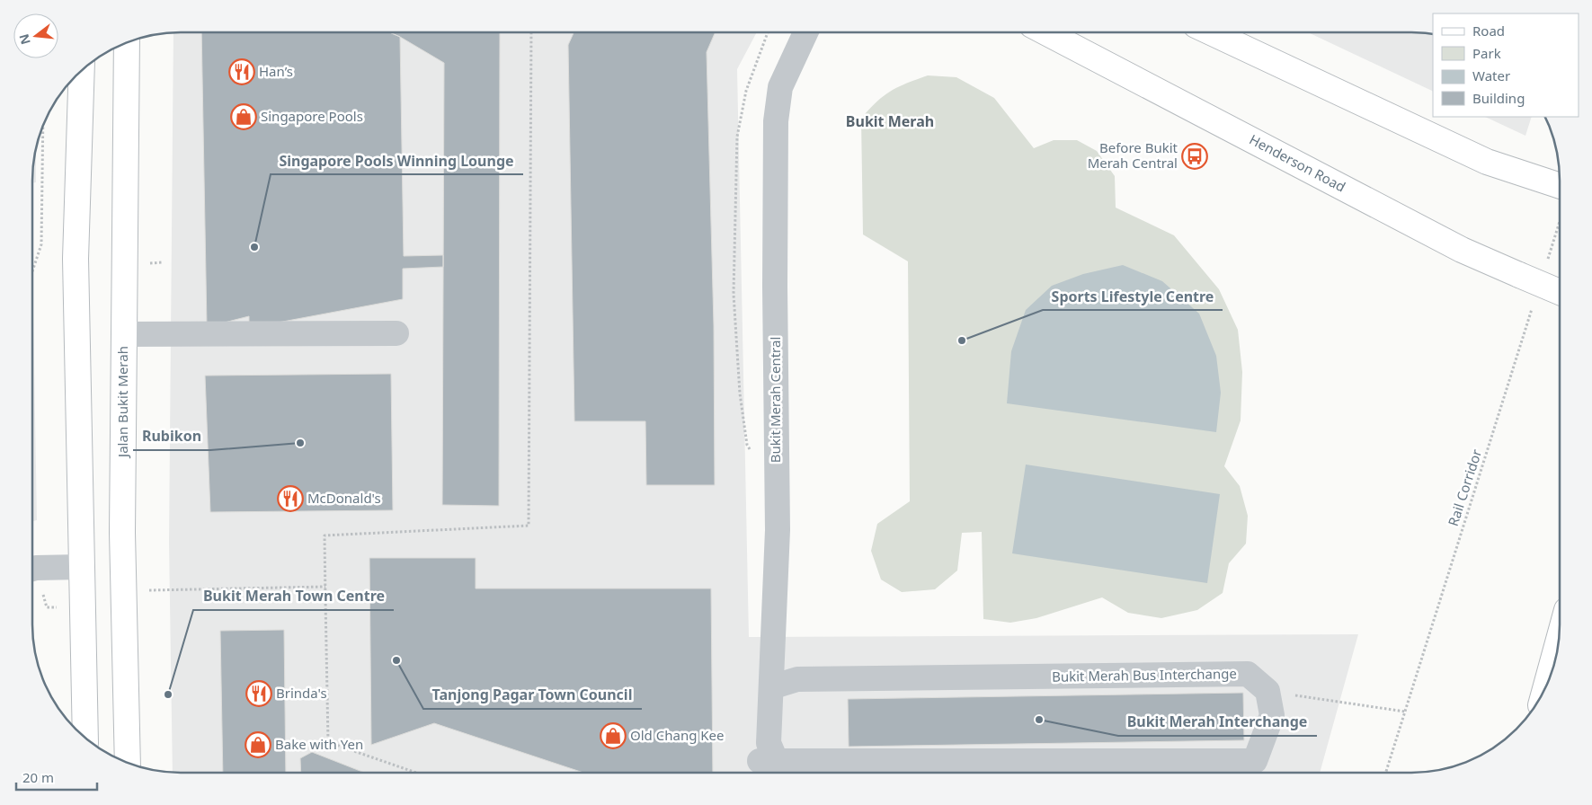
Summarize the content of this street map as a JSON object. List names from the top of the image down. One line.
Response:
{"streets":{"main road":["Henderson Road","Jalan Bukit Merah"],"street":["Bukit Merah Central","Bukit Merah Bus Interchange"],"path":["Rail Corridor"]},"crossings":[["Bukit Merah Central","Bukit Merah Bus Interchange"]],"districts":["Bukit Merah"],"places":{"restaurant":["Han’s","McDonald's","Brinda's"],"shop":["Singapore Pools","Old Chang Kee","Bake with Yen"],"bus stop":["Before Bukit Merah Central"],"other":["Singapore Pools Winning Lounge","Sports Lifestyle Centre","Rubikon","Tanjong Pagar Town Council","Bukit Merah Town Centre","Bukit Merah Interchange"]},"legend":["Road","Park","Water","Building"],"scale_bar":"20 m","north":"left"}
